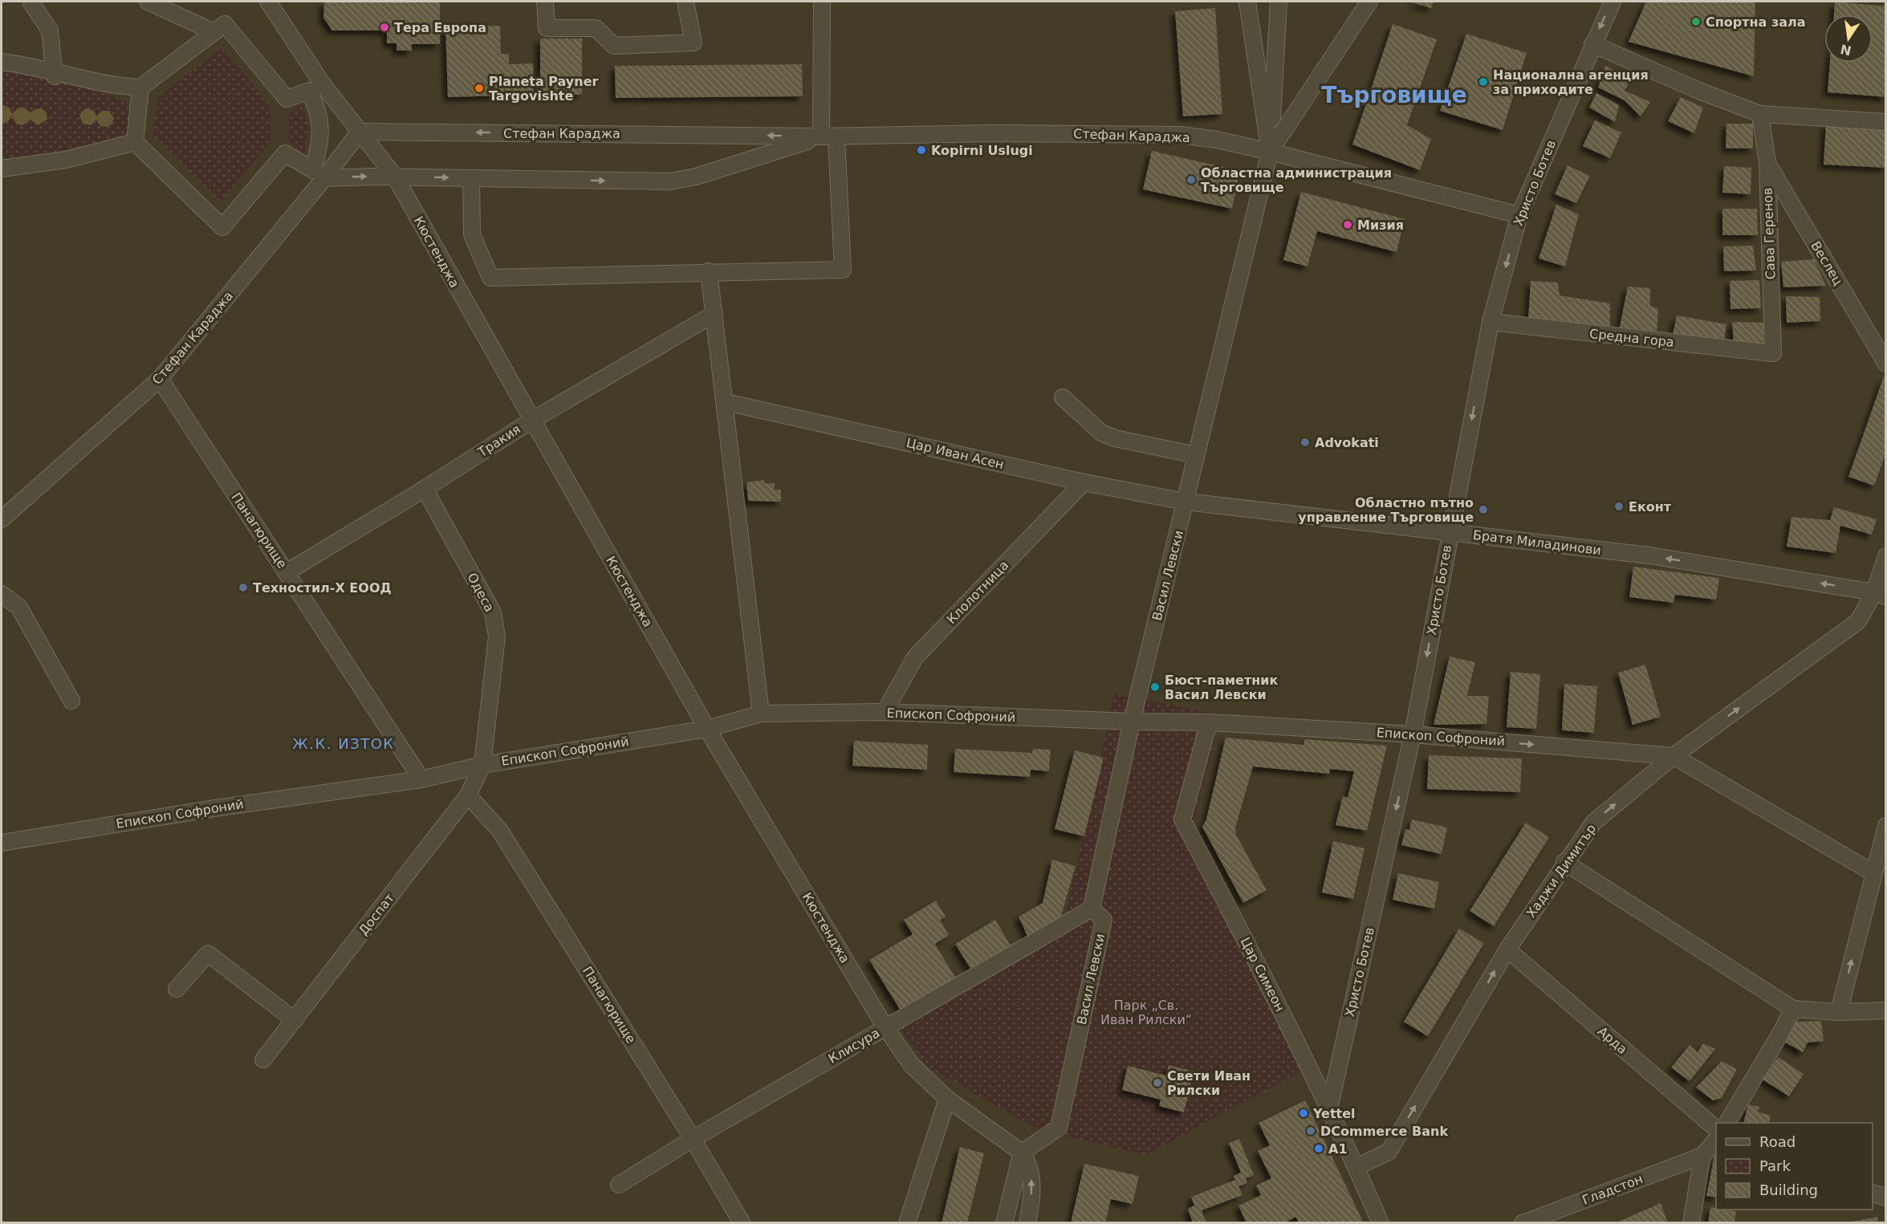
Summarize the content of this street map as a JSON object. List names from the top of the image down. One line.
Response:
{"streets":{"street":["Стефан Караджа","Христо Ботев","Сава Геренов","Кюстенджа","Веслец","Средна гора","Тракия","Цар Иван Асен","Панагюрище","Братя Миладинови","Васил Левски","Одеса","Клолотница","Епископ Софроний","Хаджи Димитър","Доспат","Цар Симеон","Арда","Клисура","Гладстон"]},"crossings":[["Стефан Караджа","Христо Ботев"],["Стефан Караджа","Кюстенджа"],["Стефан Караджа","Панагюрище"],["Стефан Караджа","Васил Левски"],["Христо Ботев","Средна гора"],["Христо Ботев","Братя Миладинови"],["Христо Ботев","Епископ Софроний"],["Христо Ботев","Цар Симеон"],["Сава Геренов","Веслец"],["Сава Геренов","Средна гора"],["Кюстенджа","Тракия"],["Кюстенджа","Васил Левски"],["Кюстенджа","Епископ Софроний"],["Кюстенджа","Клисура"],["Тракия","Панагюрище"],["Тракия","Одеса"],["Цар Иван Асен","Братя Миладинови"],["Цар Иван Асен","Васил Левски"],["Цар Иван Асен","Клолотница"],["Панагюрище","Епископ Софроний"],["Панагюрище","Доспат"],["Панагюрище","Клисура"],["Братя Миладинови","Васил Левски"],["Братя Миладинови","Хаджи Димитър"],["Васил Левски","Епископ Софроний"],["Васил Левски","Клисура"],["Одеса","Епископ Софроний"],["Одеса","Доспат"],["Клолотница","Епископ Софроний"],["Епископ Софроний","Хаджи Димитър"],["Епископ Софроний","Доспат"],["Епископ Софроний","Цар Симеон"],["Хаджи Димитър","Цар Симеон"],["Хаджи Димитър","Арда"]],"one_way":["Христо Ботев","Братя Миладинови","Хаджи Димитър"],"districts":["Търговище","Ж.К. ИЗТОК"],"parks":["Парк „Св. Иван Рилски“"],"places":["Спортна зала","Тера Европа","Национална агенция за приходите","Planeta Payner Targovishte","Kopirni Uslugi","Областна администрация Търговище","Мизия","Advokati","Еконт","Областно пътно управление Търговище","Техностил-Х ЕООД","Бюст-паметник Васил Левски","Свети Иван Рилски","Yettel","DCommerce Bank","A1"],"legend":["Road","Park","Building"],"north":"bottom"}
